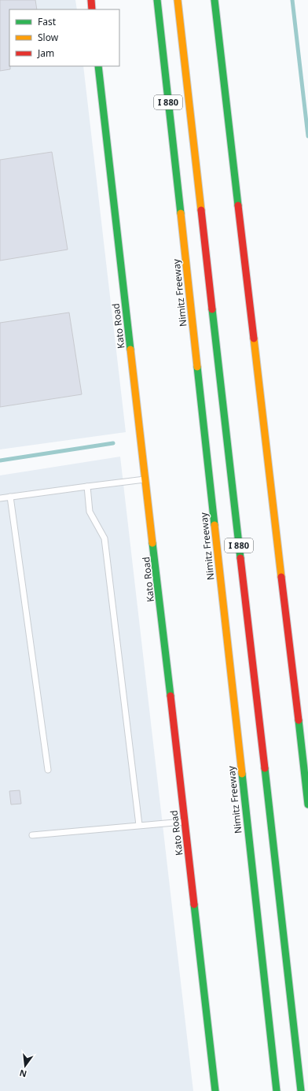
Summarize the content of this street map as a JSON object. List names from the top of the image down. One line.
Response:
{"streets":{"main road":["I 880","Nimitz Freeway","Kato Road"]},"legend":["Fast","Slow","Jam"],"north":"bottom"}
